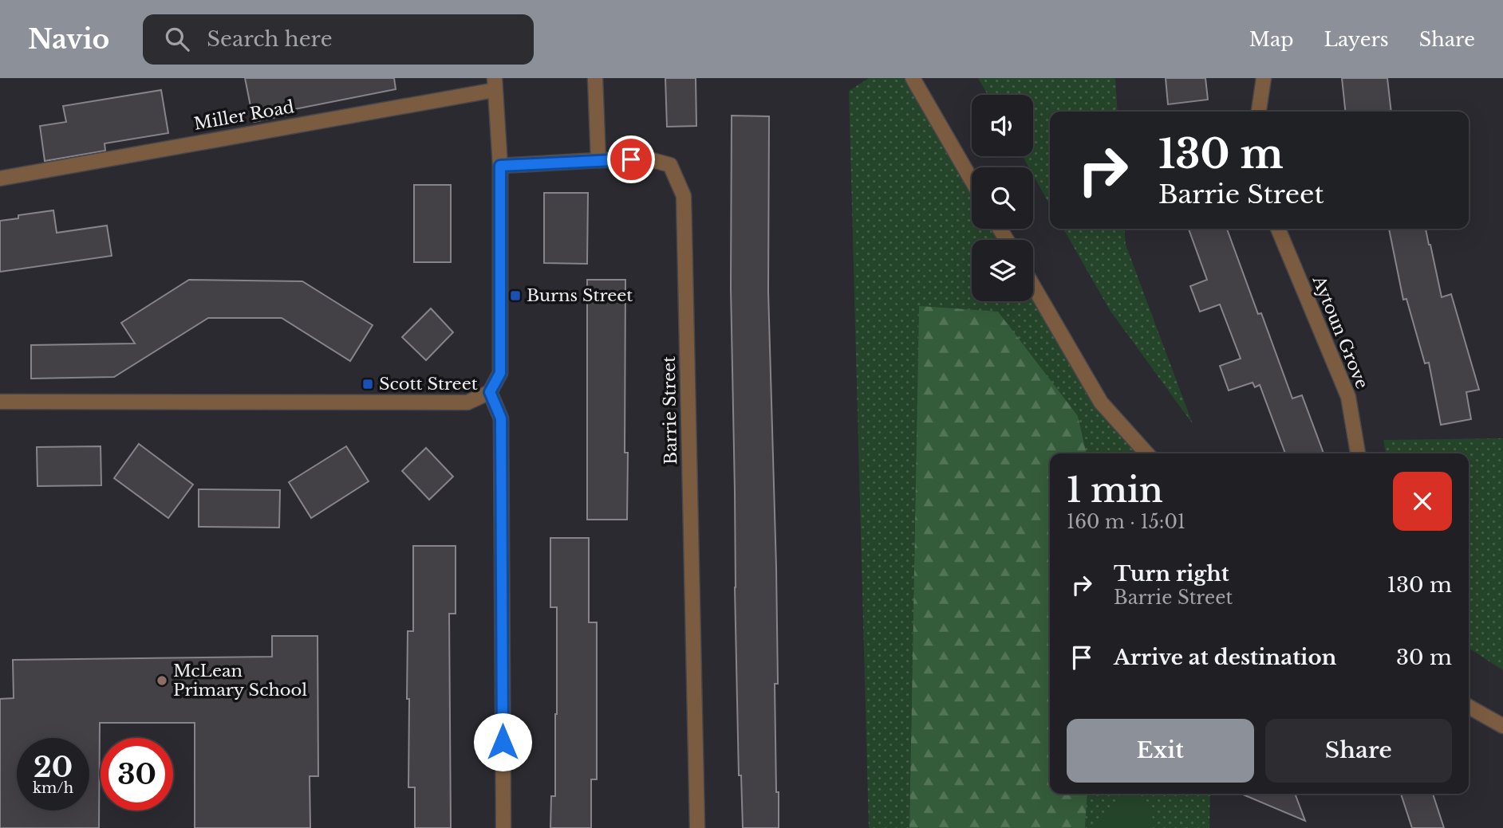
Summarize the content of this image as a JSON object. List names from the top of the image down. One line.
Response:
{"streets":{"street":["Miller Road","Aytoun Grove","Barrie Street"]},"places":{"transit":["Burns Street","Scott Street"],"other":["McLean Primary School"]},"page":{"header":"Navio","search":"Search here","nav":["Map","Layers","Share"],"turn":["130 m","Barrie Street"],"heading":["1 min","160 m · 15:01"],"list":[{"name":"Turn right","note":"Barrie Street","value":"130 m"},{"name":"Arrive at destination","value":"30 m"}],"buttons":["Exit","Share"],"speed":"20 km/h","limit":"30"}}
